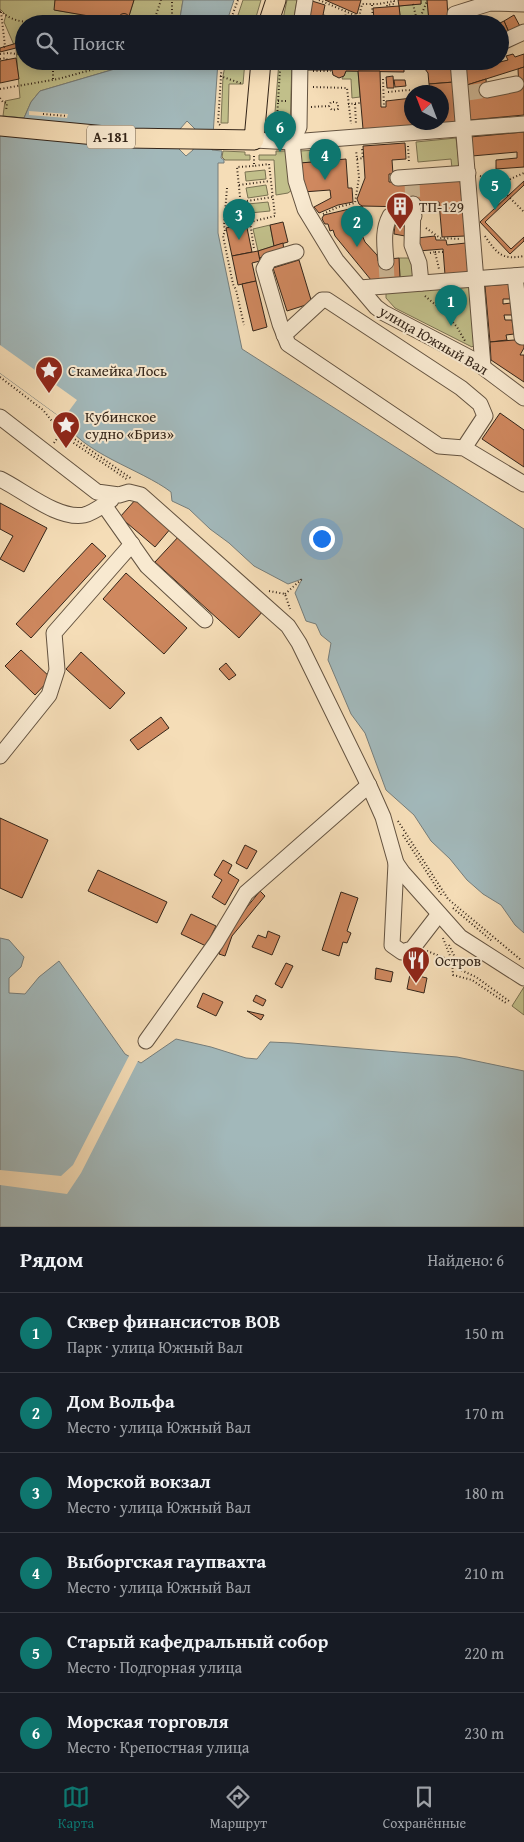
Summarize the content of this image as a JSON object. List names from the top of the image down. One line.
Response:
{"streets":{"main road":["А-181"],"street":["улица Южный Вал"]},"places":{"building":["ТП-129"],"place":["Скамейка Лось","Кубинское судно «Бриз»"],"restaurant":["Остров"]},"north":"top left","page":{"search":"Поиск","pins":["6","4","5","3","2","1"],"heading":["Рядом","Найдено: 6"],"list":[{"mark":"1","name":"Сквер финансистов ВОВ","note":"Парк · улица Южный Вал","value":"150 m"},{"mark":"2","name":"Дом Вольфа","note":"Место · улица Южный Вал","value":"170 m"},{"mark":"3","name":"Морской вокзал","note":"Место · улица Южный Вал","value":"180 m"},{"mark":"4","name":"Выборгская гаупвахта","note":"Место · улица Южный Вал","value":"210 m"},{"mark":"5","name":"Старый кафедральный собор","note":"Место · Подгорная улица","value":"220 m"},{"mark":"6","name":"Морская торговля","note":"Место · Крепостная улица","value":"230 m"}],"nav":["Карта","Маршрут","Сохранённые"]}}
